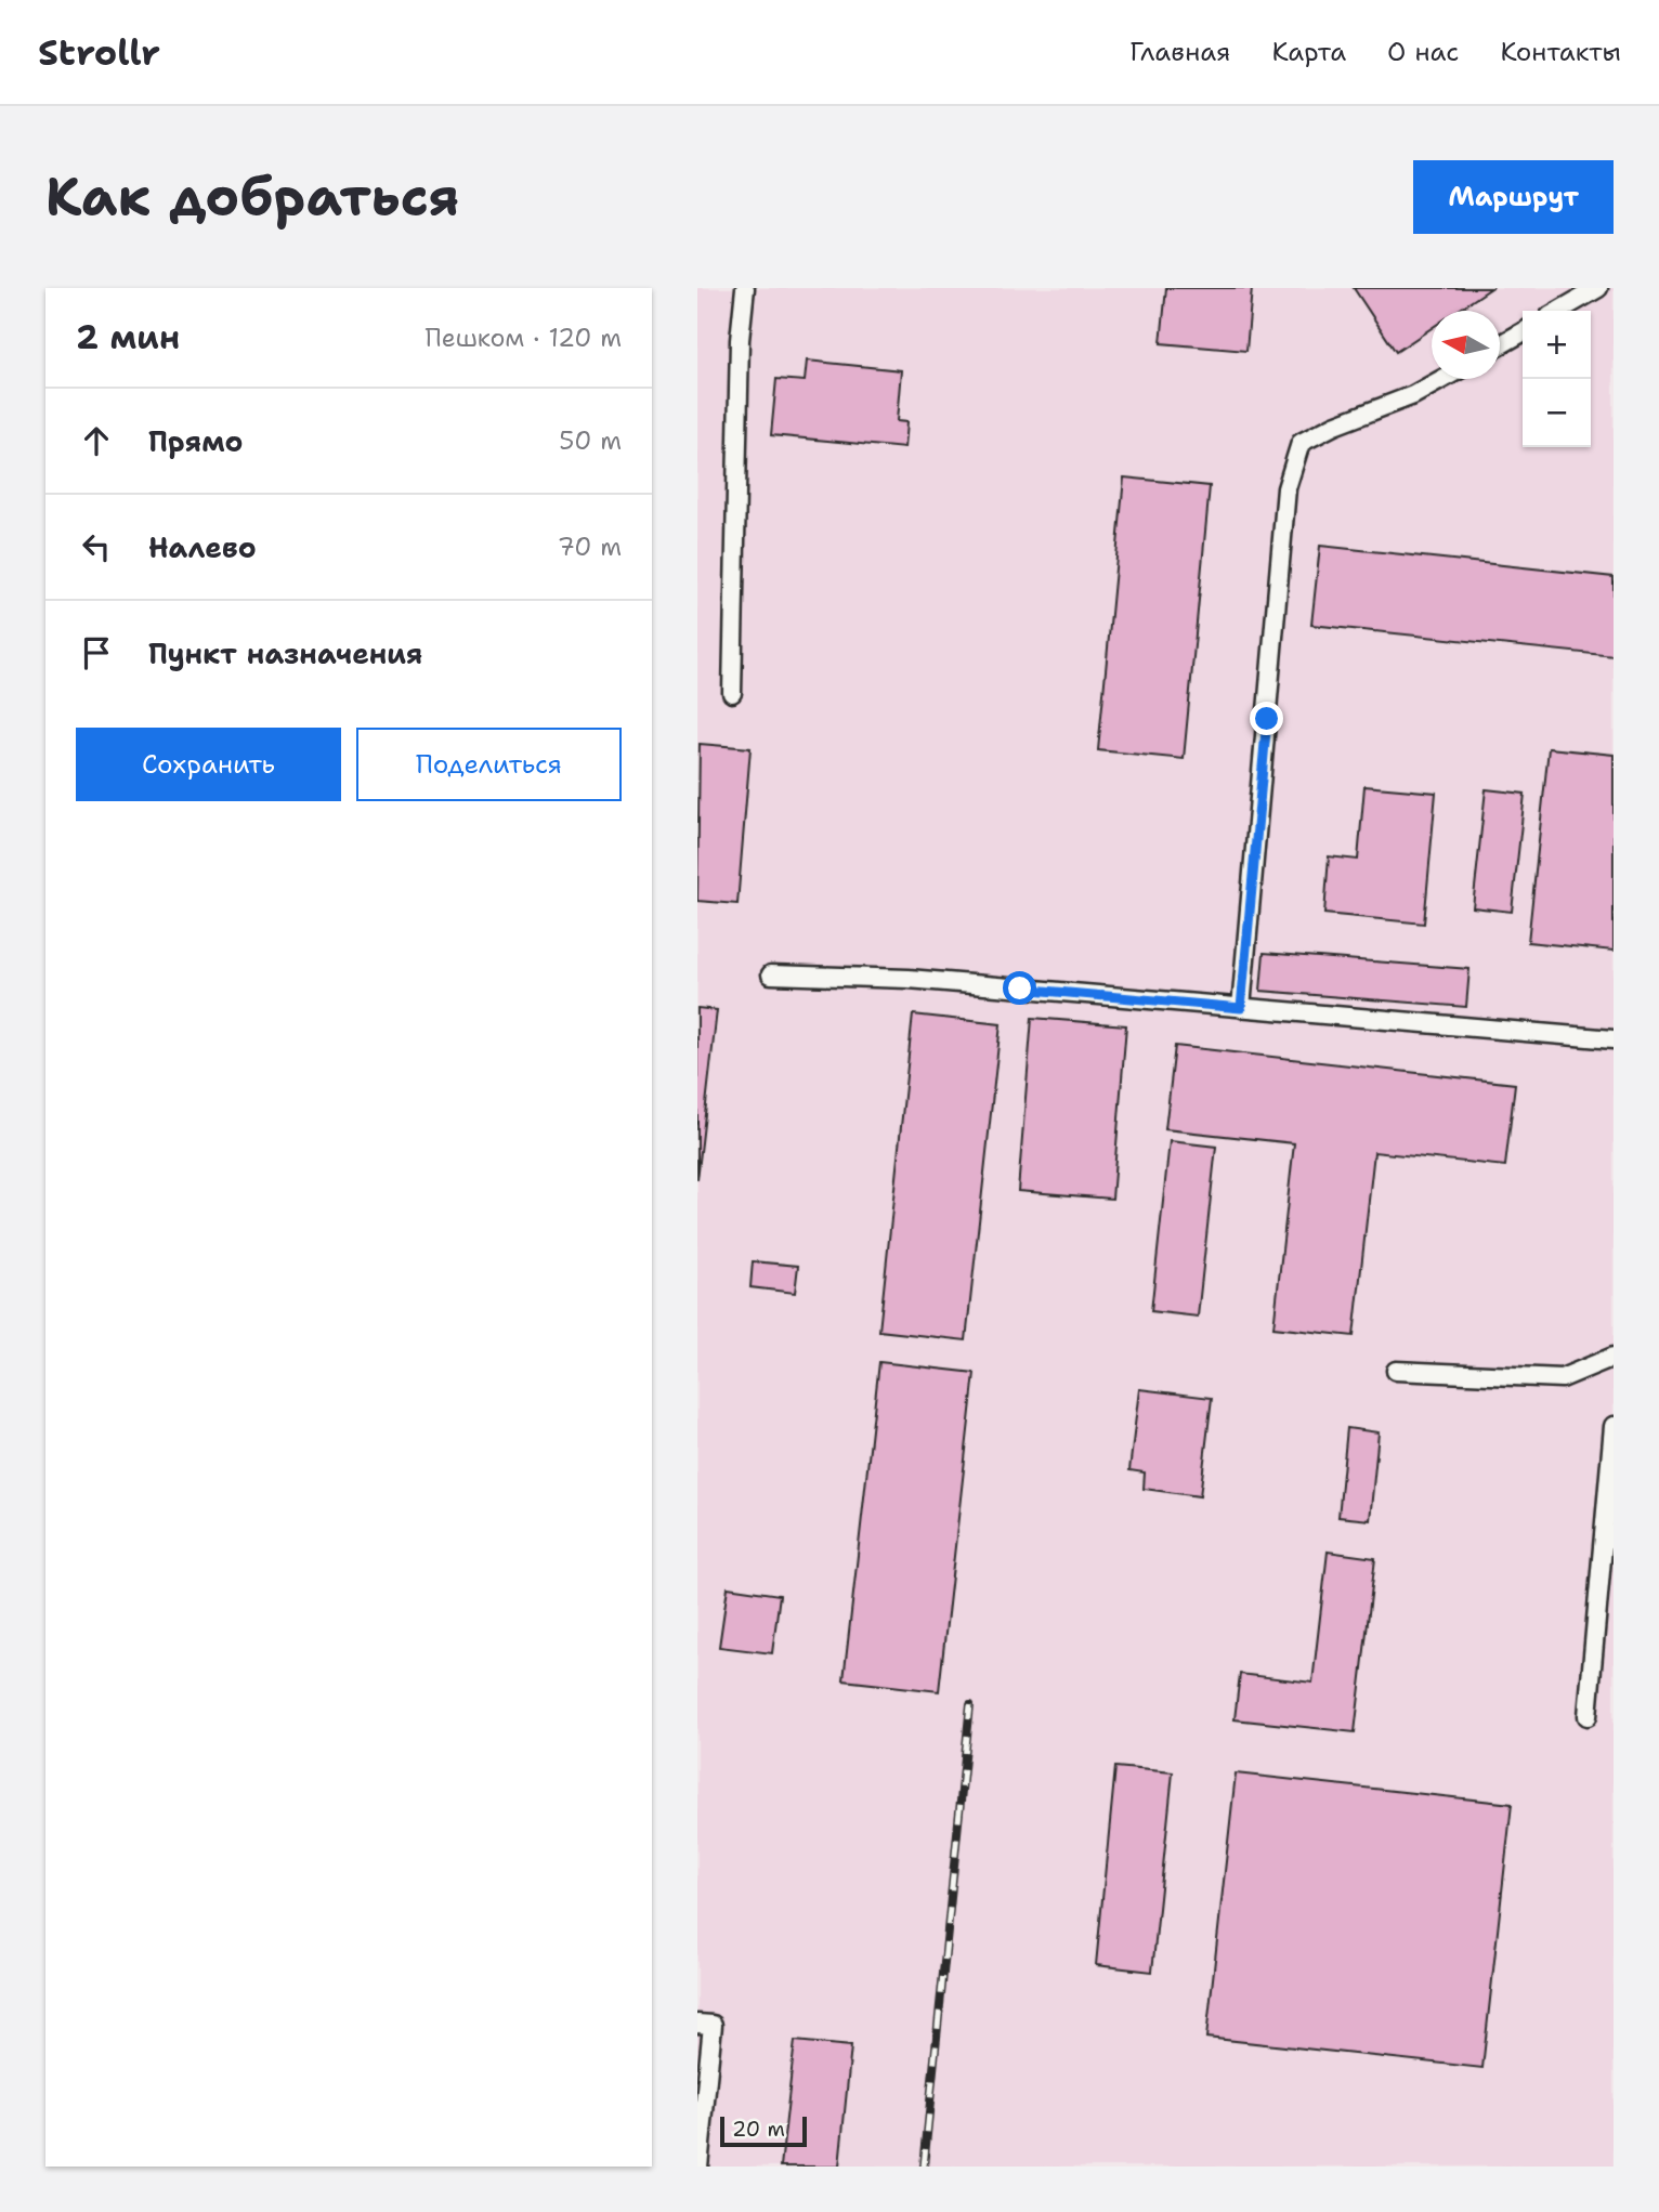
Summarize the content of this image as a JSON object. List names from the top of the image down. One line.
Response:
{"scale_bar":"20 m","north":"left","page":{"header":"Strollr","nav":["Главная","Карта","О нас","Контакты"],"buttons":["Маршрут",["Сохранить","Поделиться"]],"title":"Как добраться","heading":["2 мин","Пешком · 120 m"],"map_buttons":["+","−"],"list":[["Прямо","50 m"],["Налево","70 m"],"Пункт назначения"],"scale":"20 m"}}
